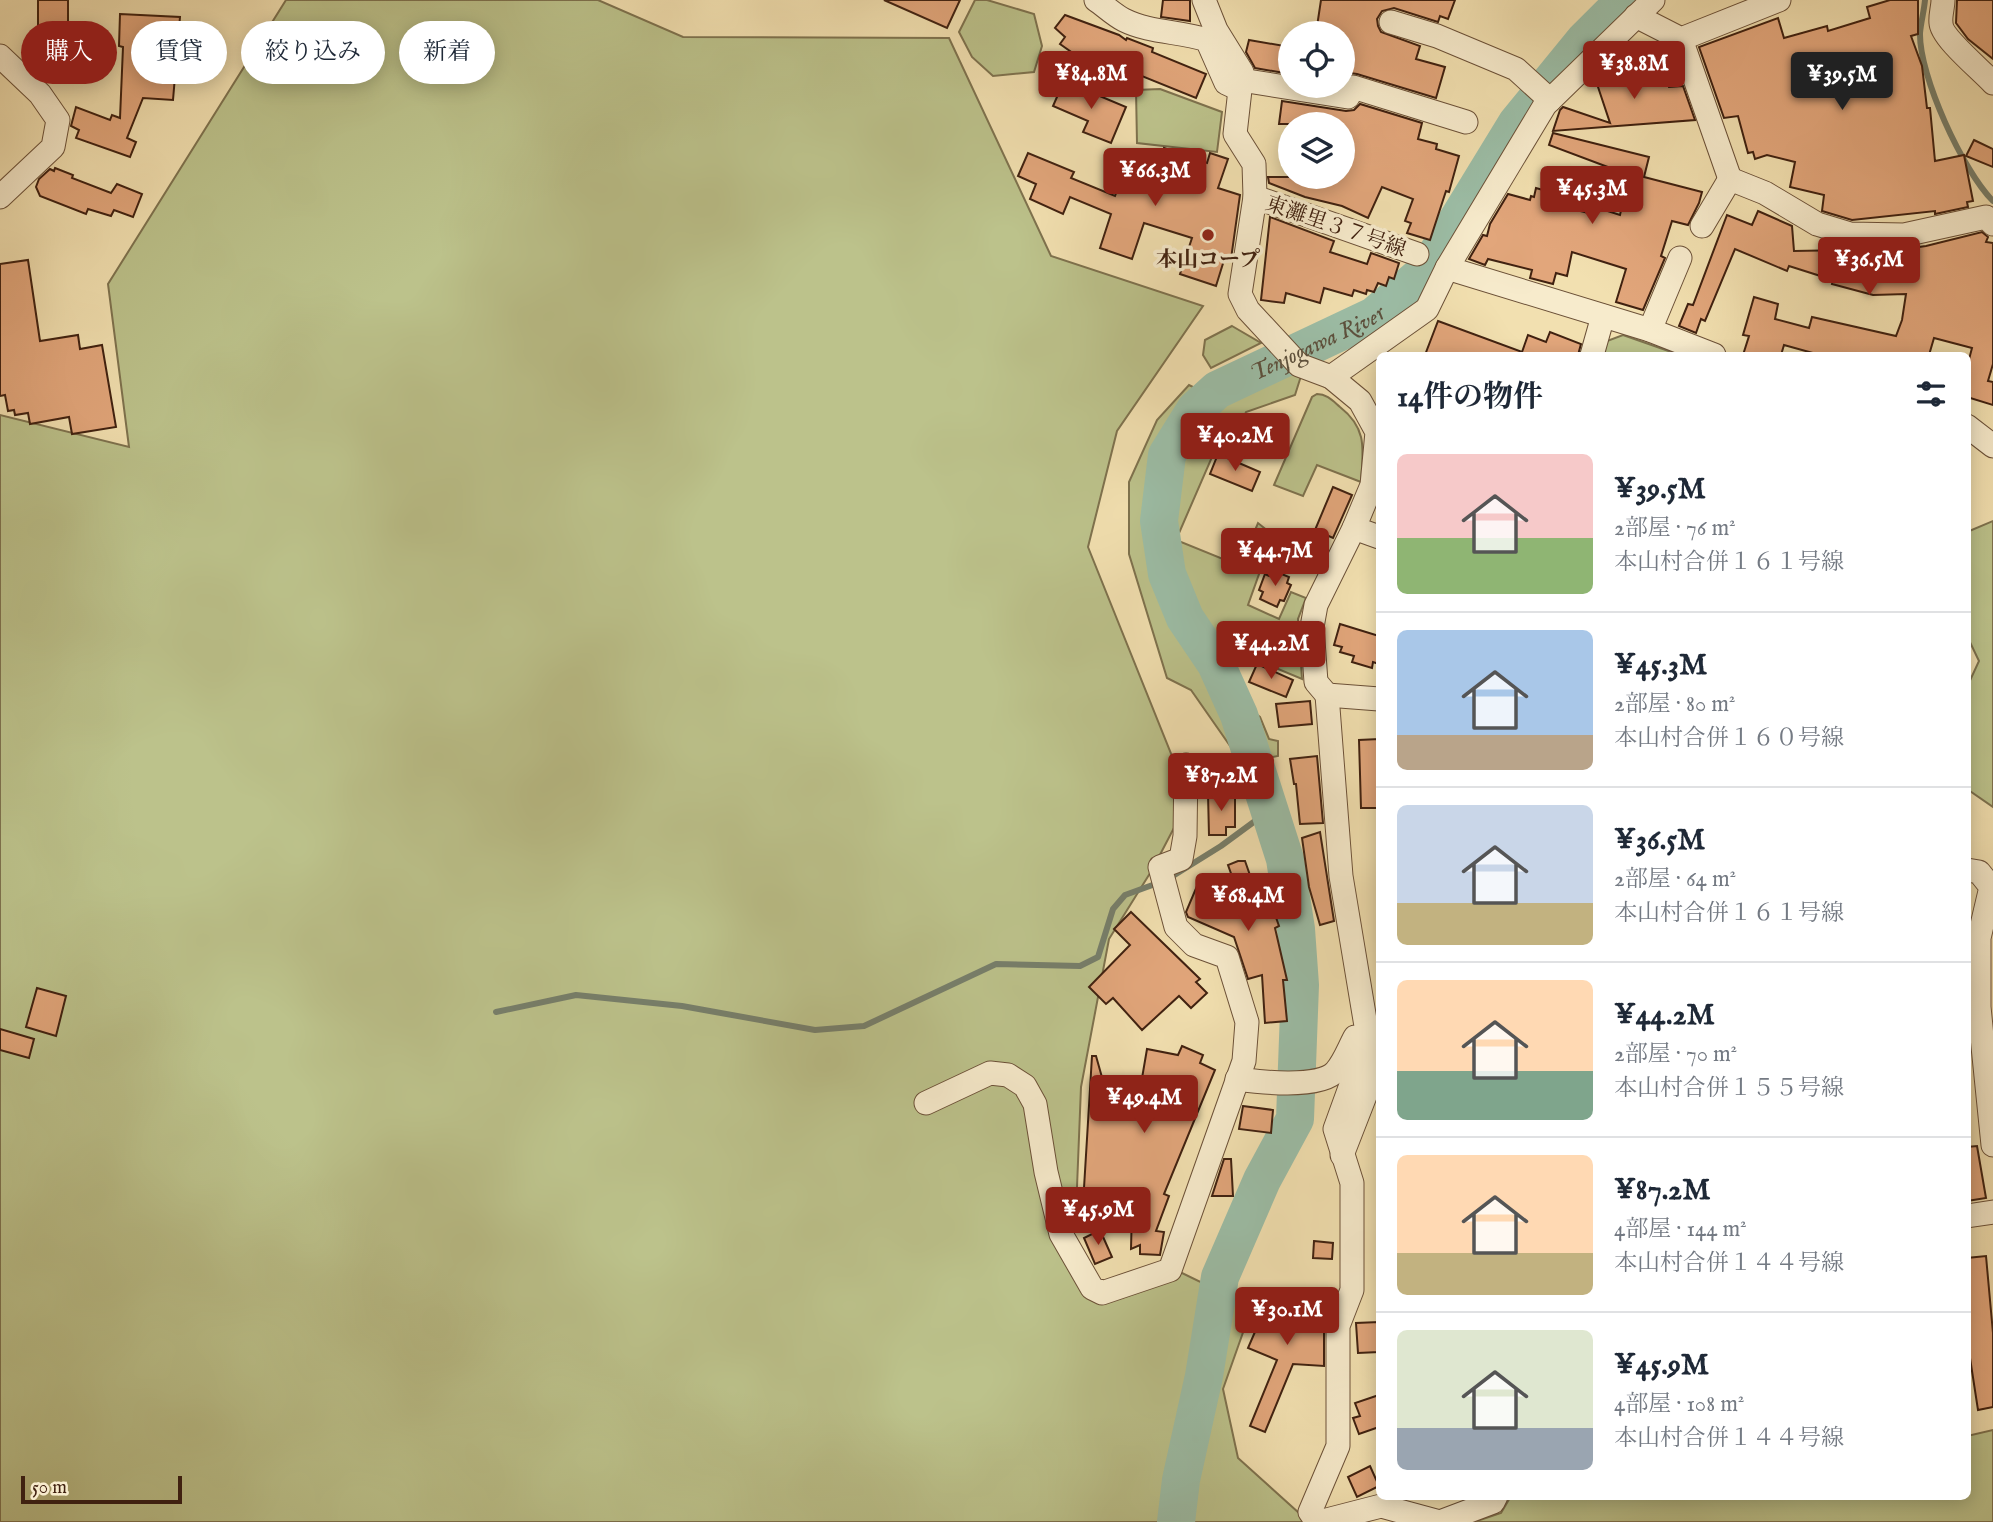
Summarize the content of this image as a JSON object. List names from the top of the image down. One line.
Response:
{"streets":{"street":["東灘里３７号線"]},"water":["Tenjogawa River"],"places":["本山コープ"],"scale_bar":"50 m","page":{"chip":["購入","賃貸","絞り込み","新着"],"price":["¥38.8M","¥84.8M","¥39.5M","¥66.3M","¥45.3M","¥36.5M","¥40.2M","¥44.7M","¥44.2M","¥87.2M","¥68.4M","¥49.4M","¥45.9M","¥30.1M"],"heading":"14件の物件","list":[{"name":"¥39.5M","note":"2部屋 · 76 m² · 本山村合併１６１号線"},{"name":"¥45.3M","note":"2部屋 · 80 m² · 本山村合併１６０号線"},{"name":"¥36.5M","note":"2部屋 · 64 m² · 本山村合併１６１号線"},{"name":"¥44.2M","note":"2部屋 · 70 m² · 本山村合併１５５号線"},{"name":"¥87.2M","note":"4部屋 · 144 m² · 本山村合併１４４号線"},{"name":"¥45.9M","note":"4部屋 · 108 m² · 本山村合併１４４号線"}],"scale":"50 m"}}
